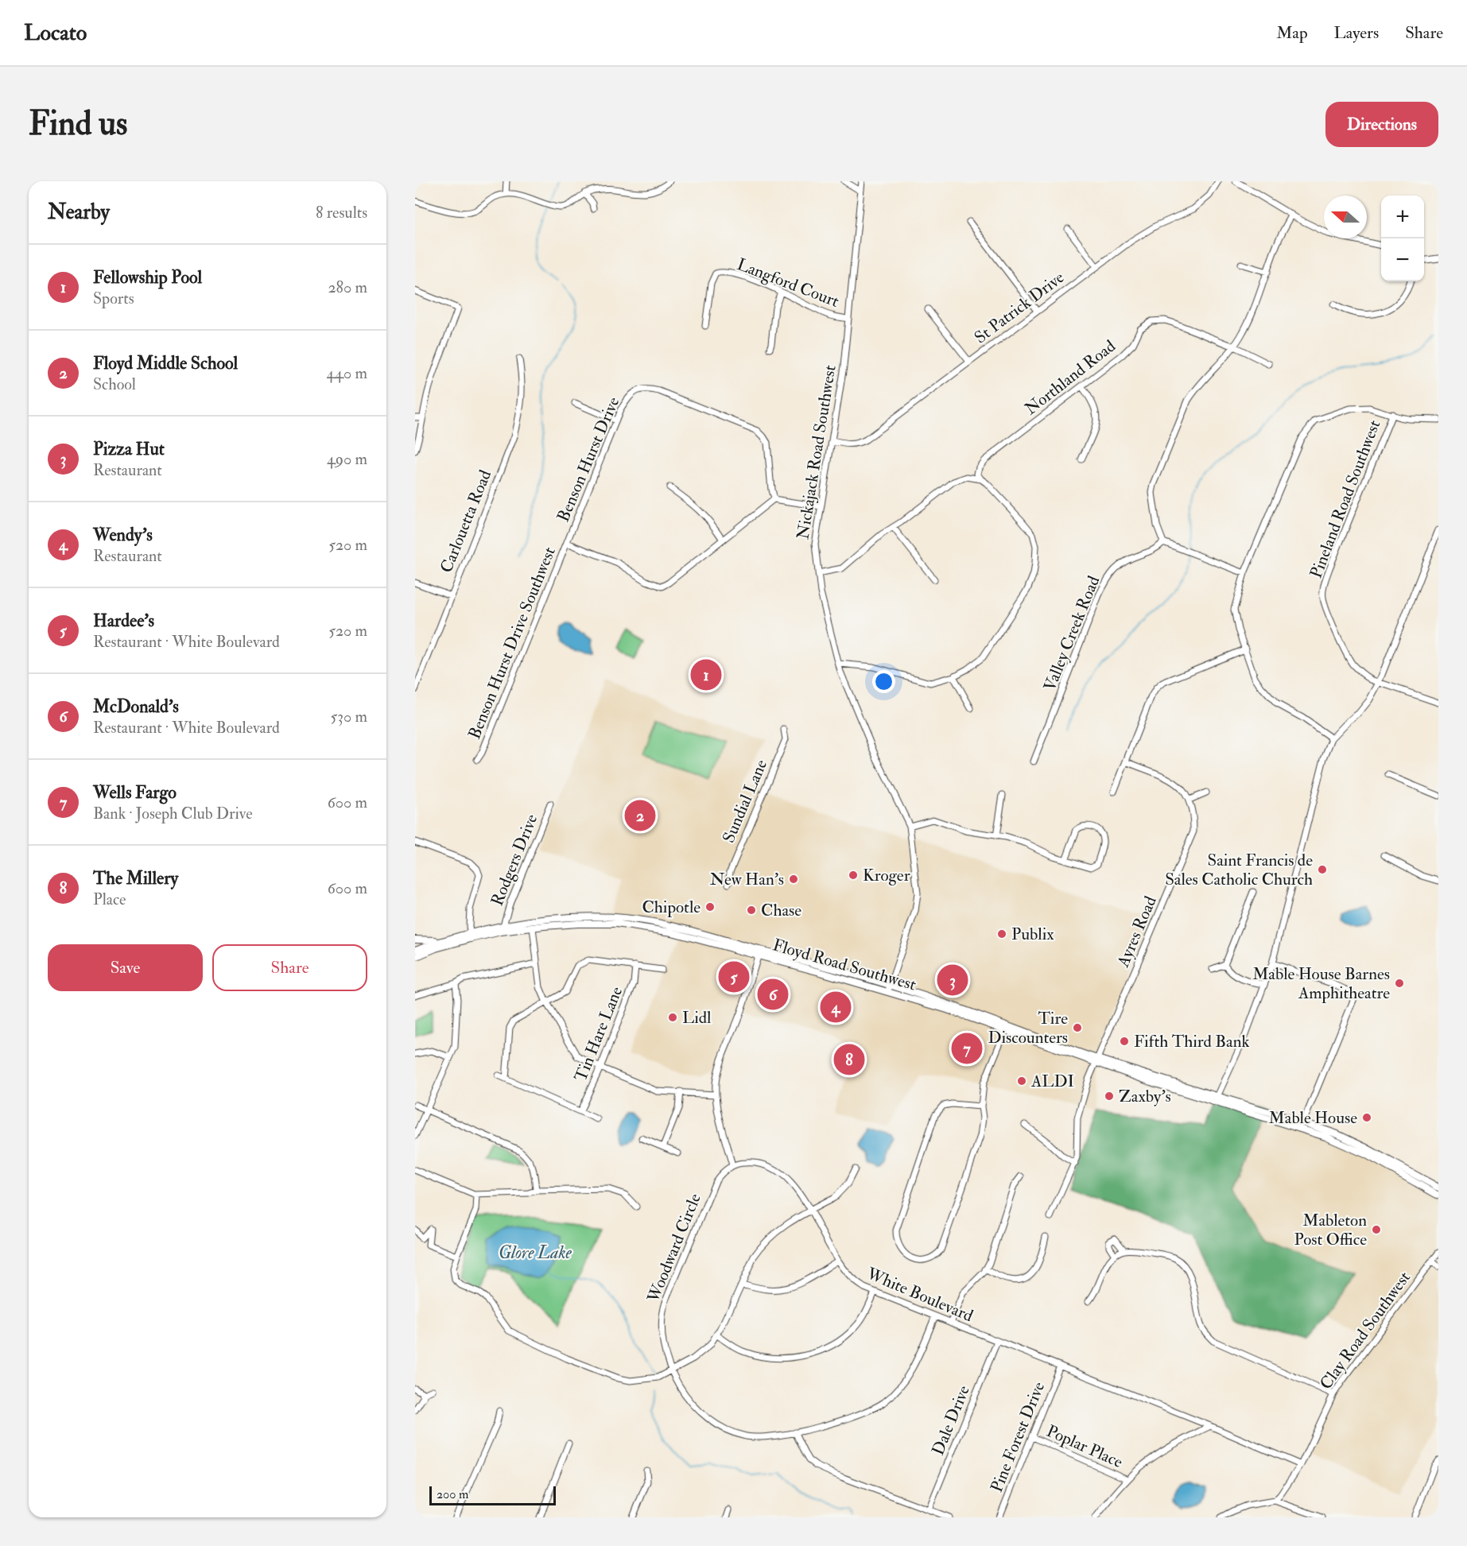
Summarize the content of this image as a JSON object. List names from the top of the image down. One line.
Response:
{"streets":{"main road":["Floyd Road Southwest"],"street":["Langford Court","St Patrick Drive","Northland Road","Nickajack Road Southwest","Benson Hurst Drive","Pineland Road Southwest","Carlouetta Road","Valley Creek Road","Benson Hurst Drive Southwest","Sundial Lane","Rodgers Drive","Ayres Road","Tin Hare Lane","Woodward Circle","White Boulevard","Clay Road Southwest","Dale Drive","Pine Forest Drive","Poplar Place"]},"crossings":[["Langford Court","Nickajack Road Southwest"],["St Patrick Drive","Nickajack Road Southwest"],["Nickajack Road Southwest","Floyd Road Southwest"],["Benson Hurst Drive","Benson Hurst Drive Southwest"],["Rodgers Drive","Floyd Road Southwest"],["Ayres Road","Floyd Road Southwest"],["Woodward Circle","White Boulevard"],["White Boulevard","Clay Road Southwest"],["White Boulevard","Dale Drive"],["White Boulevard","Pine Forest Drive"],["Pine Forest Drive","Poplar Place"]],"water":["Glore Lake"],"places":["Saint Francis de Sales Catholic Church","Kroger","New Han's","Chipotle","Chase","Publix","Mable House Barnes Amphitheatre","Lidl","Tire Discounters","Fifth Third Bank","ALDI","Zaxby's","Mable House","Mableton Post Office"],"scale_bar":"200 m","north":"left","page":{"header":"Locato","nav":["Map","Layers","Share"],"buttons":["Directions",["Save","Share"]],"title":"Find us","heading":["Nearby","8 results"],"map_buttons":["+","−"],"list":[{"mark":"1","name":"Fellowship Pool","note":"Sports","value":"280 m"},{"mark":"2","name":"Floyd Middle School","note":"School","value":"440 m"},{"mark":"3","name":"Pizza Hut","note":"Restaurant","value":"490 m"},{"mark":"4","name":"Wendy's","note":"Restaurant","value":"520 m"},{"mark":"5","name":"Hardee's","note":"Restaurant · White Boulevard","value":"520 m"},{"mark":"6","name":"McDonald's","note":"Restaurant · White Boulevard","value":"530 m"},{"mark":"7","name":"Wells Fargo","note":"Bank · Joseph Club Drive","value":"600 m"},{"mark":"8","name":"The Millery","note":"Place","value":"600 m"}],"pins":["1","2","5","3","6","4","7","8"],"scale":"200 m"}}
